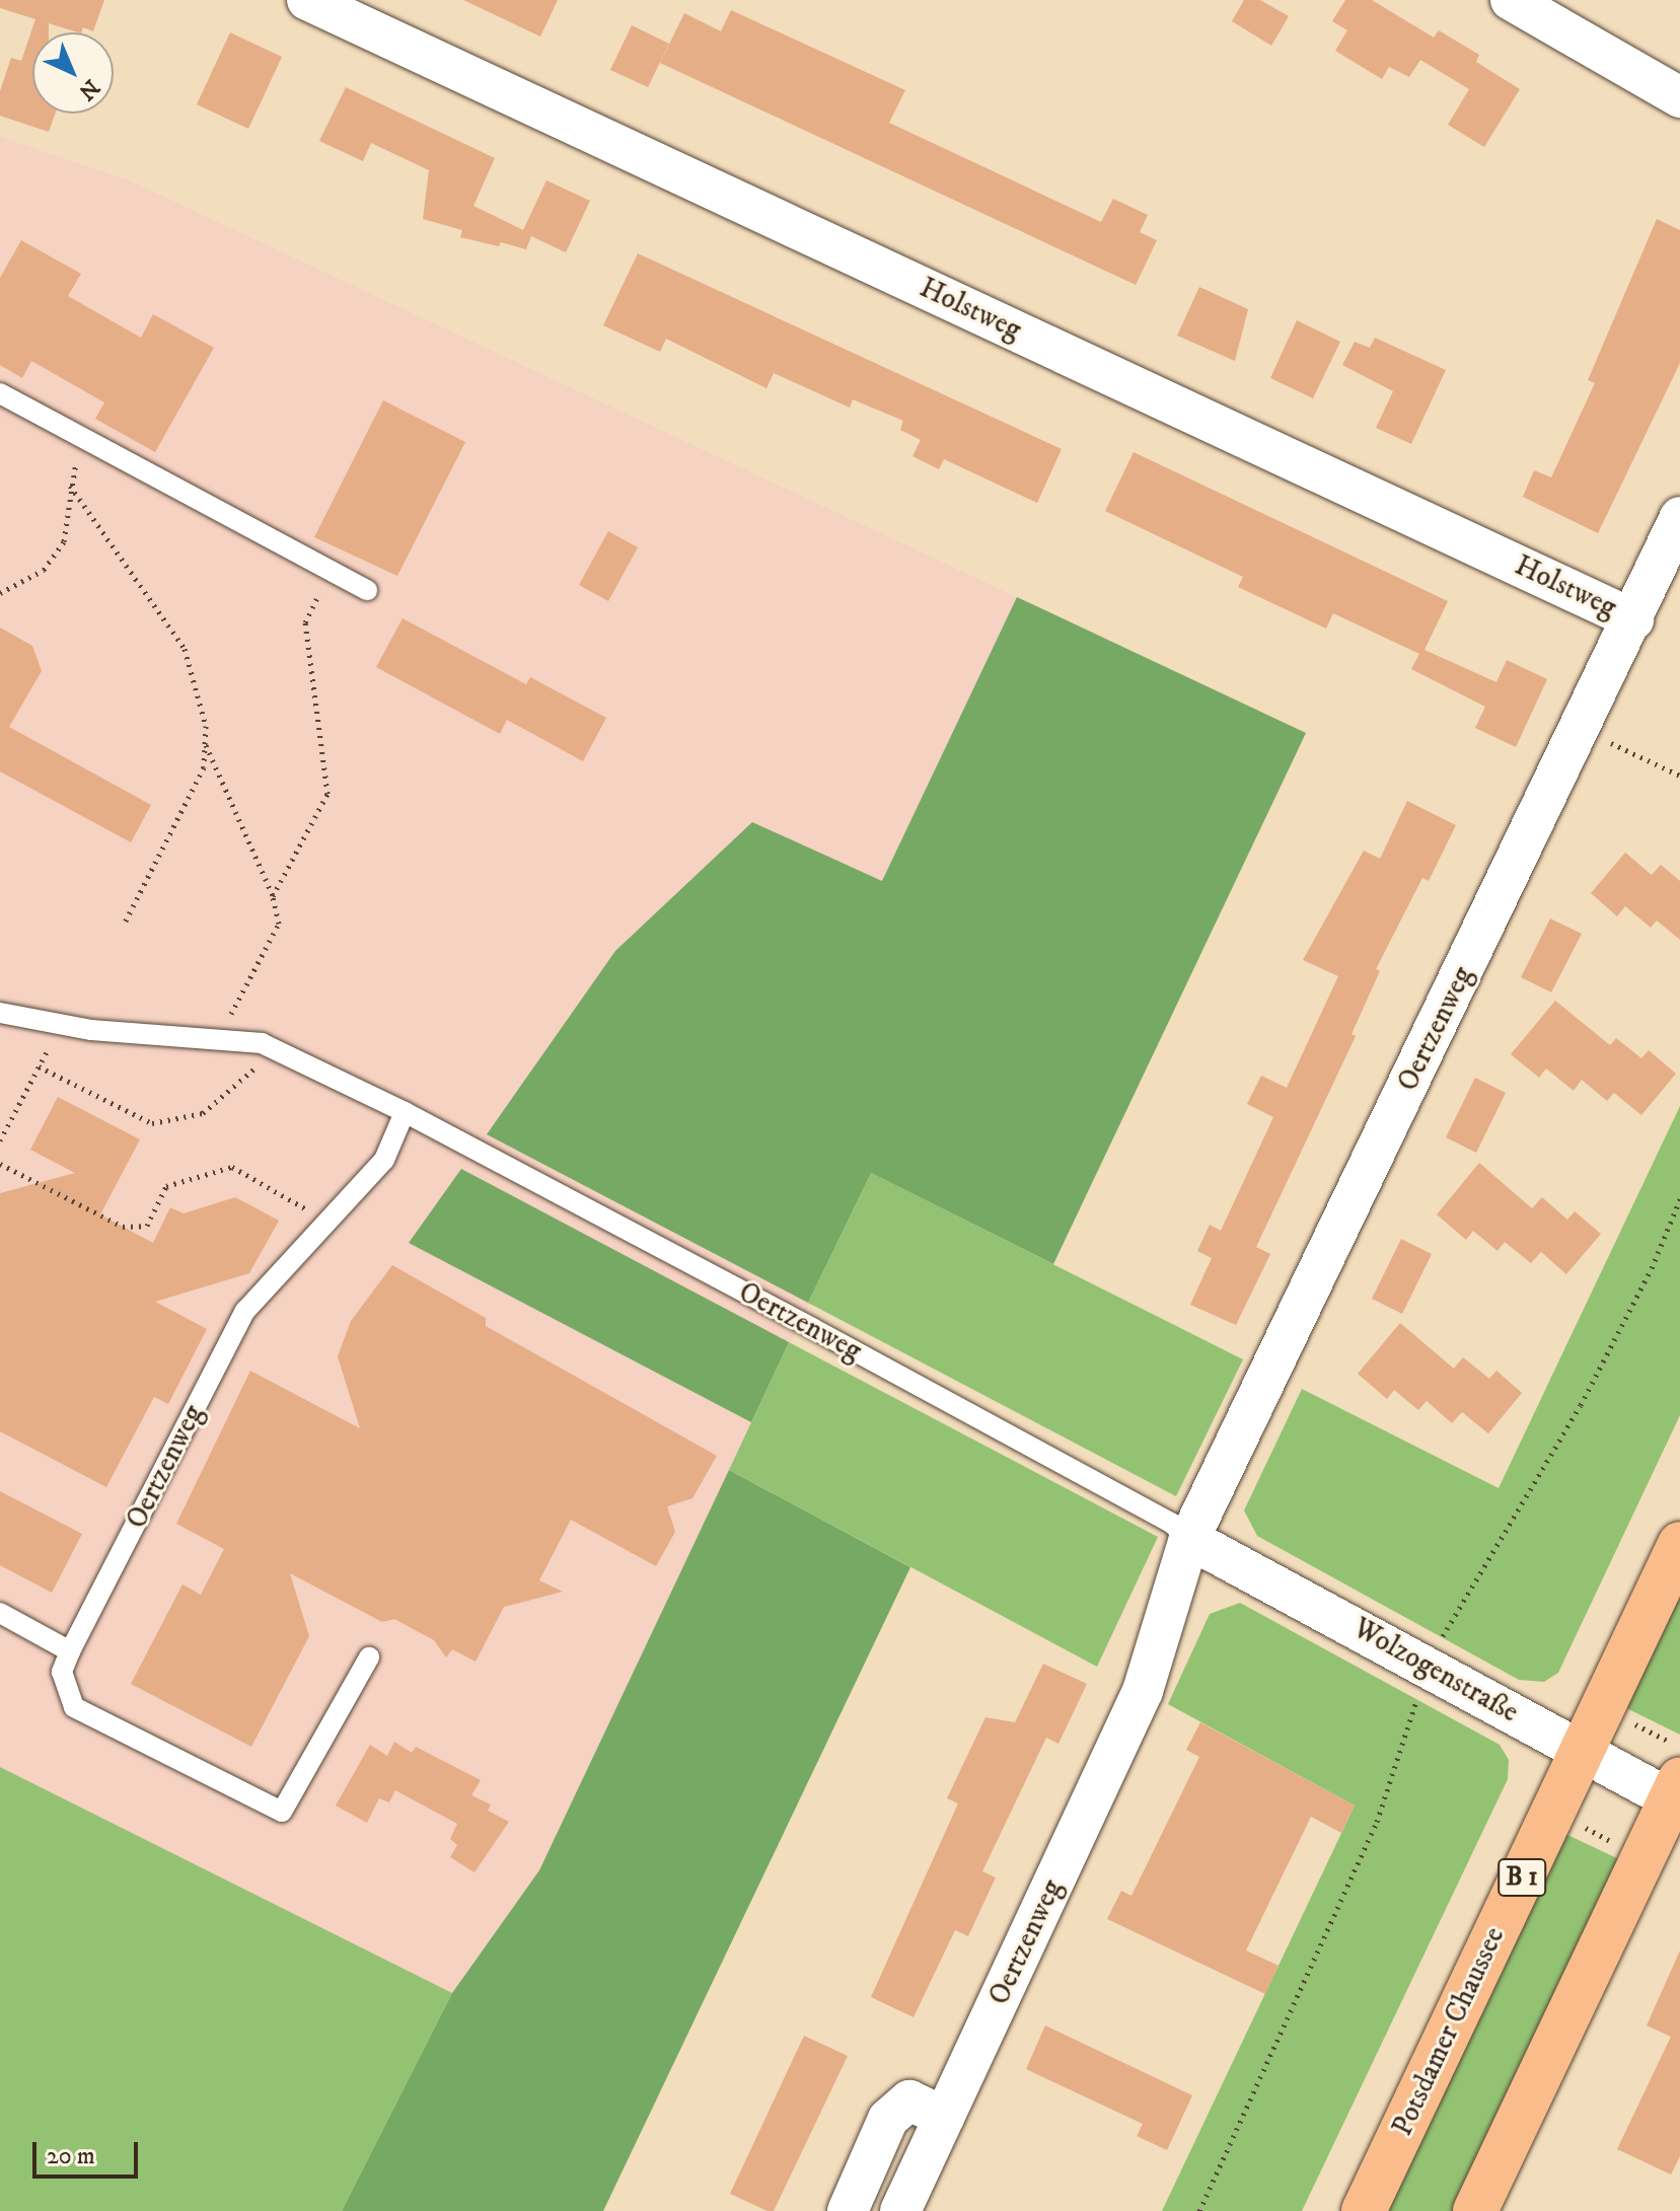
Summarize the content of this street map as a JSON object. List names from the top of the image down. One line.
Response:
{"streets":{"main road":["B 1","Potsdamer Chaussee"],"street":["Holstweg","Oertzenweg","Wolzogenstraße"]},"crossings":[["Holstweg","Oertzenweg"],["Oertzenweg","Wolzogenstraße"],["Wolzogenstraße","Potsdamer Chaussee"]],"scale_bar":"20 m","north":"bottom right"}
